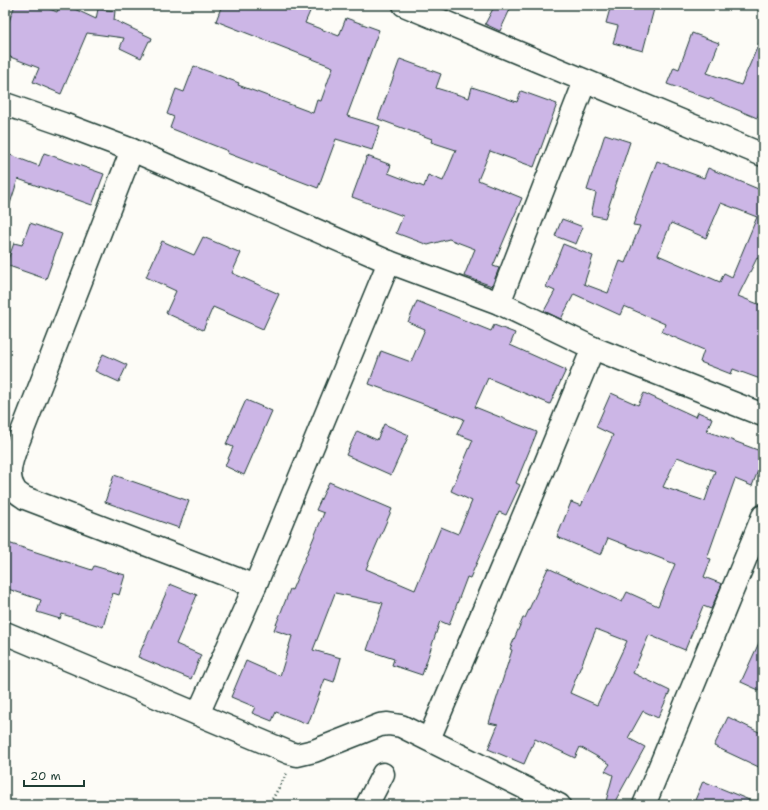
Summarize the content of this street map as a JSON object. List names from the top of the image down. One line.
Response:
{"scale_bar":"20 m"}
